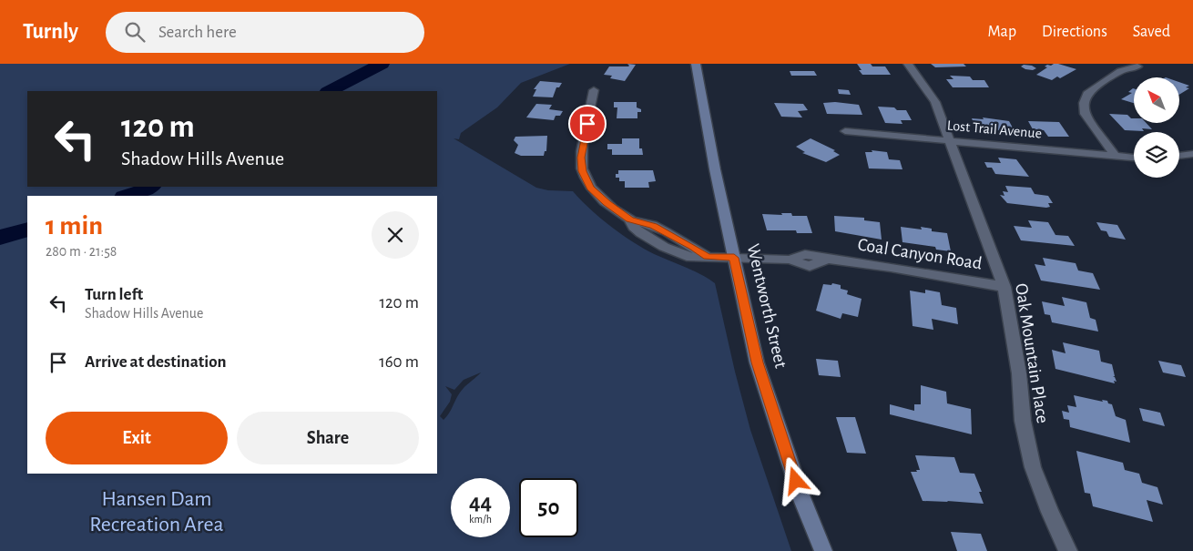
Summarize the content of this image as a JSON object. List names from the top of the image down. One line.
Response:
{"streets":{"main road":["Wentworth Street"],"street":["Lost Trail Avenue","Coal Canyon Road","Oak Mountain Place"]},"crossings":[["Lost Trail Avenue","Oak Mountain Place"],["Coal Canyon Road","Wentworth Street"],["Coal Canyon Road","Oak Mountain Place"]],"parks":["Hansen Dam Recreation Area"],"north":"top left","page":{"header":"Turnly","search":"Search here","nav":["Map","Directions","Saved"],"turn":["120 m","Shadow Hills Avenue"],"heading":["1 min","280 m · 21:58"],"list":[{"name":"Turn left","note":"Shadow Hills Avenue","value":"120 m"},{"name":"Arrive at destination","value":"160 m"}],"buttons":["Exit","Share"],"speed":"44 km/h","limit":"50"}}
